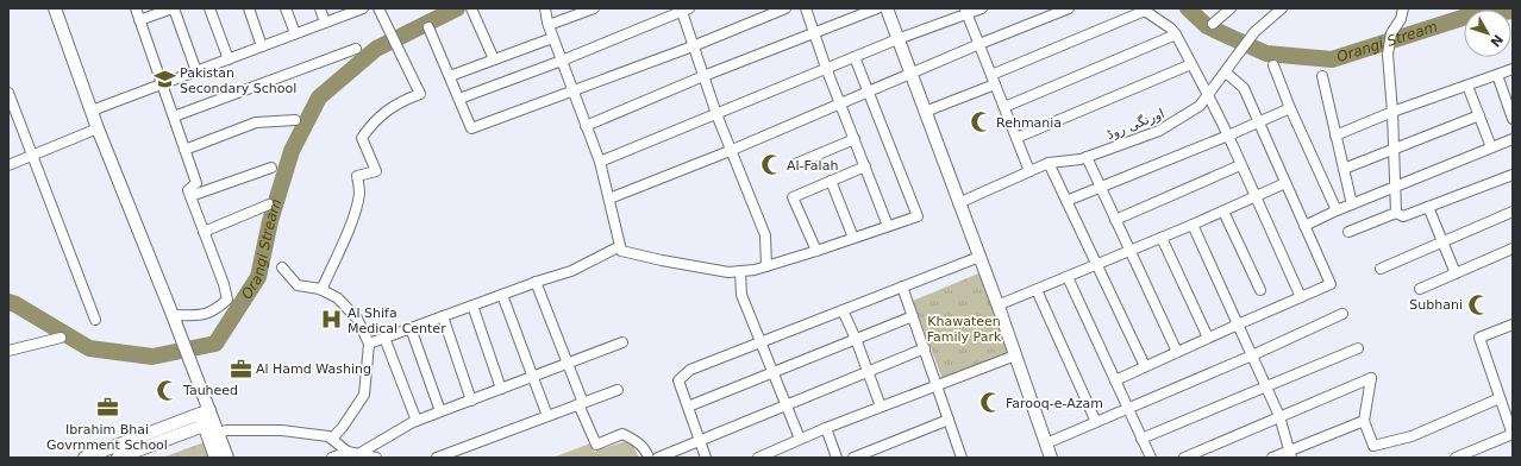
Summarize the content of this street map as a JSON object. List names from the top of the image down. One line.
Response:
{"streets":{"street":["اورنگی روڈ"]},"water":["Orangi Stream"],"parks":["Khawateen Family Park"],"places":{"school or university":["Pakistan Secondary School"],"mosque":["Rehmania","Al-Falah","Subhani","Tauheed","Farooq-e-Azam"],"hospital":["Al Shifa Medical Center"],"office":["Al Hamd Washing","Ibrahim Bhai Govrnment School"]},"north":"bottom right"}
